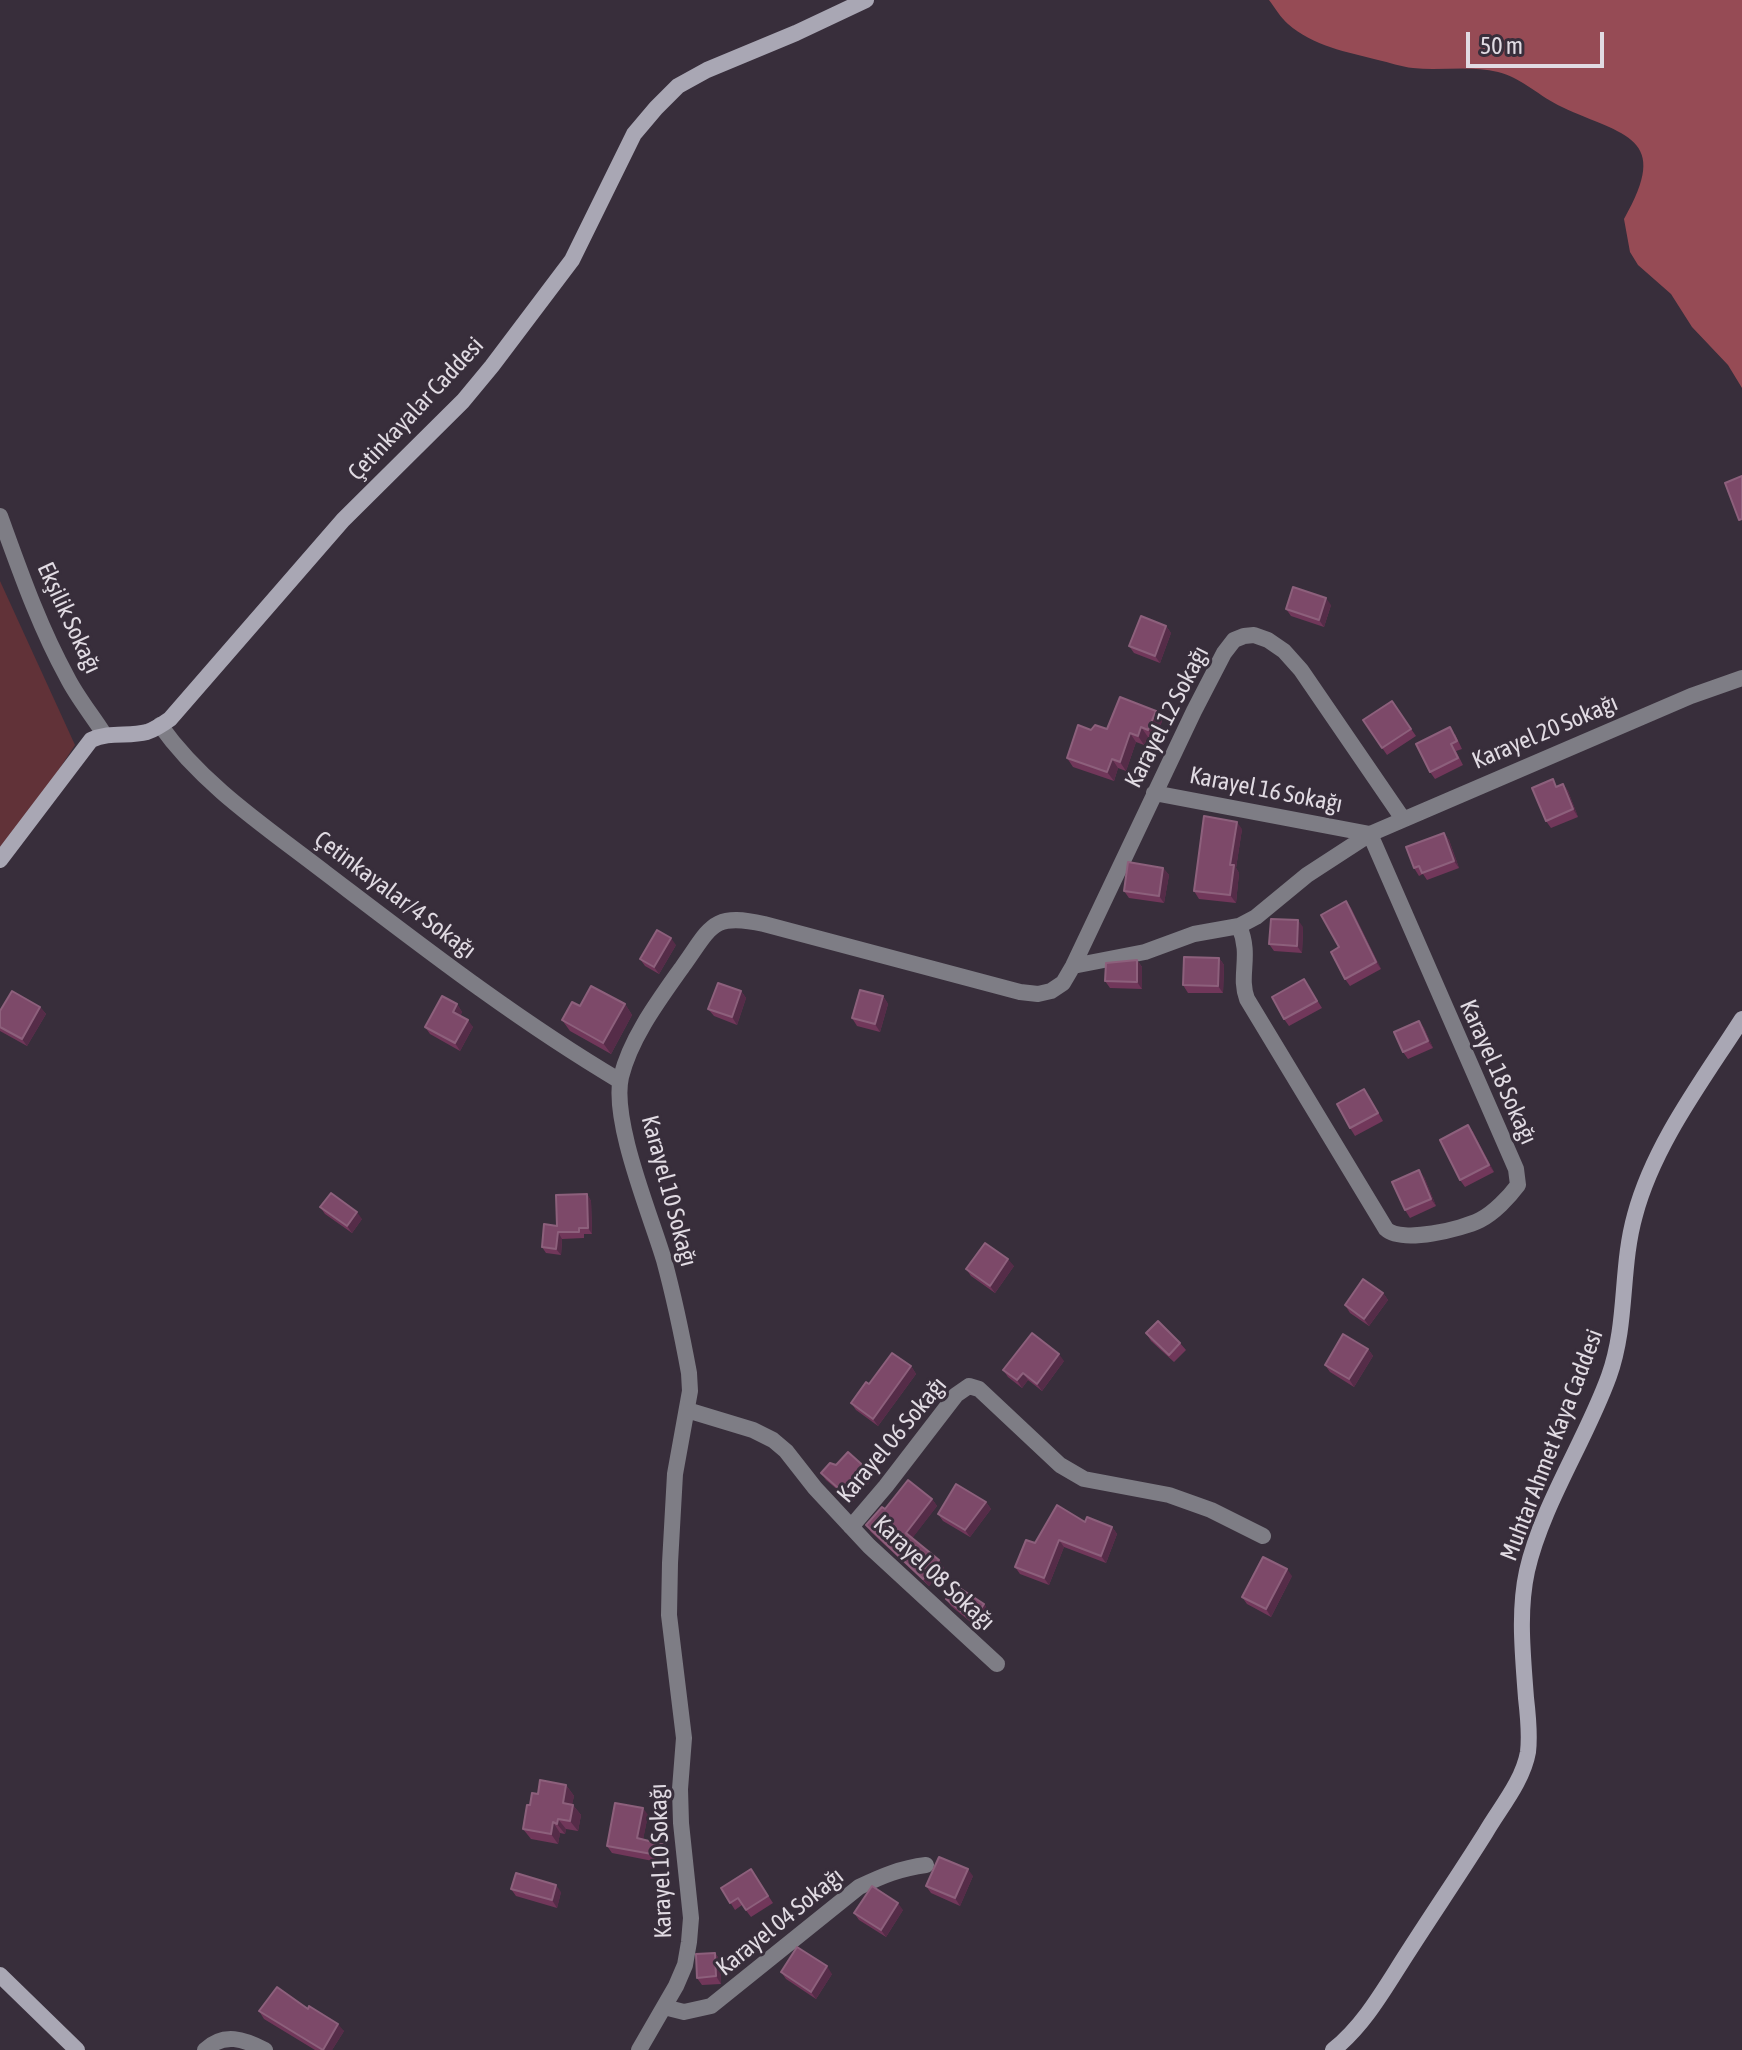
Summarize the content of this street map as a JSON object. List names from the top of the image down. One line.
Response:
{"streets":{"street":["Çetinkayalar Caddesi","Ekşilik Sokağı","Karayel 12 Sokağı","Karayel 20 Sokağı","Karayel 16 Sokağı","Çetinkayalar/4 Sokağı","Karayel 18 Sokağı","Karayel 10 Sokağı","Karayel 06 Sokağı","Muhtar Ahmet Kaya Caddesi","Karayel 08 Sokağı","Karayel 04 Sokağı"]},"crossings":[["Çetinkayalar Caddesi","Ekşilik Sokağı"],["Çetinkayalar Caddesi","Çetinkayalar/4 Sokağı"],["Karayel 12 Sokağı","Karayel 20 Sokağı"],["Karayel 12 Sokağı","Karayel 16 Sokağı"],["Karayel 12 Sokağı","Karayel 10 Sokağı"],["Karayel 20 Sokağı","Karayel 16 Sokağı"],["Karayel 20 Sokağı","Karayel 18 Sokağı"],["Karayel 16 Sokağı","Karayel 18 Sokağı"],["Çetinkayalar/4 Sokağı","Karayel 10 Sokağı"],["Karayel 10 Sokağı","Karayel 08 Sokağı"],["Karayel 10 Sokağı","Karayel 04 Sokağı"],["Karayel 06 Sokağı","Karayel 08 Sokağı"]],"scale_bar":"50 m"}
